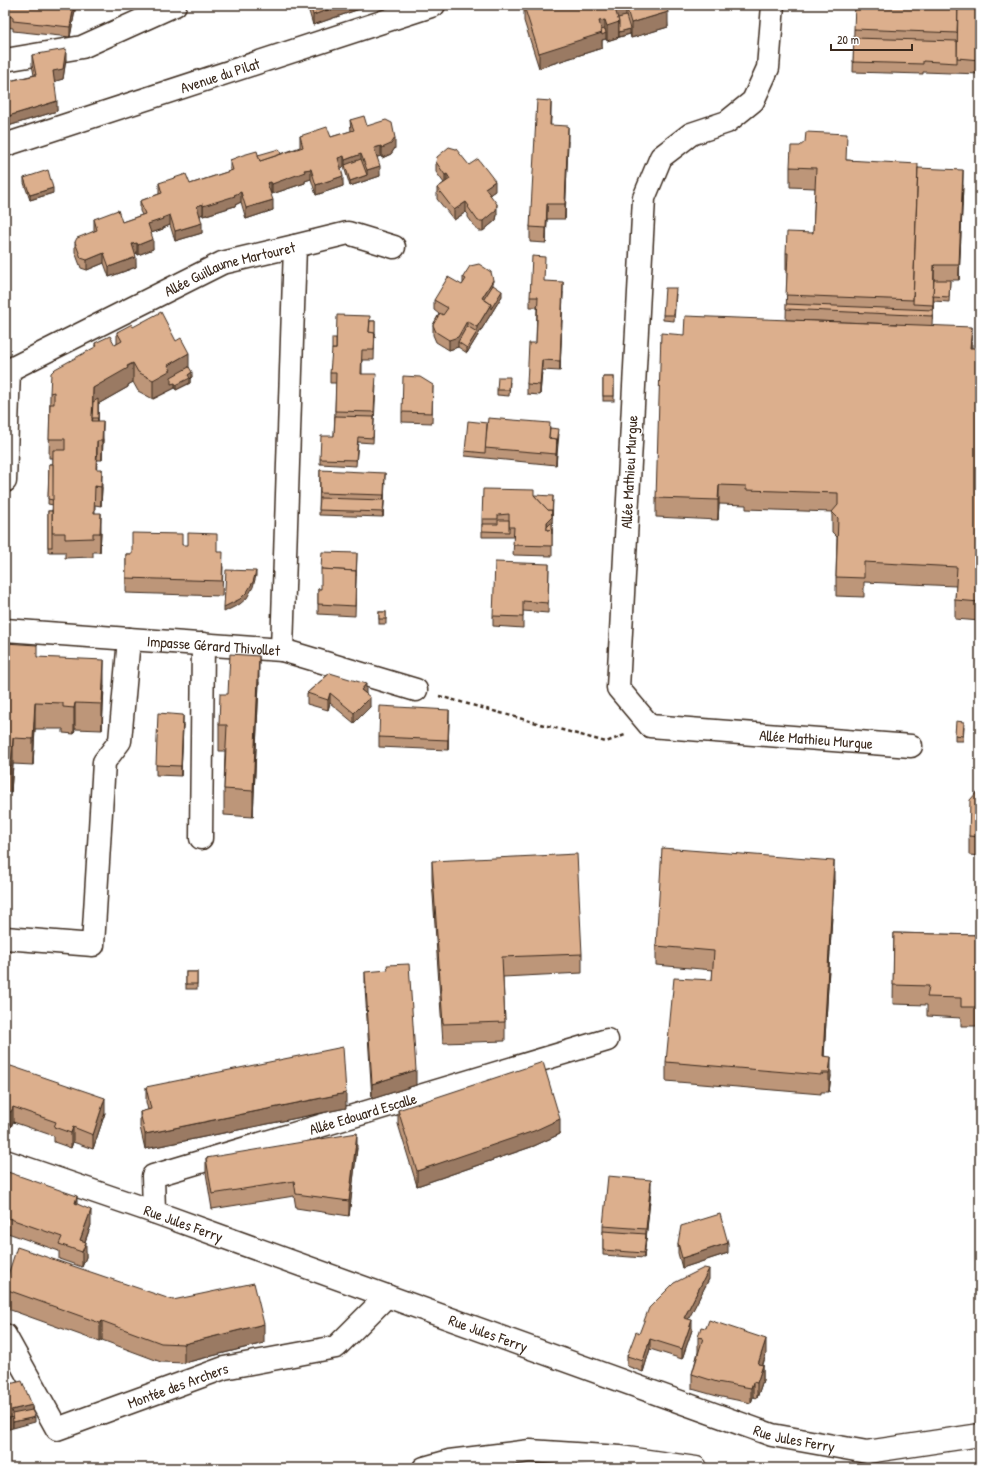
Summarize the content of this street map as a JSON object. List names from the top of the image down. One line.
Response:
{"streets":{"main road":["Avenue du Pilat","Allée Guillaume Martouret","Allée Mathieu Murgue","Impasse Gérard Thivollet","Allée Edouard Escalle","Rue Jules Ferry","Montée des Archers"]},"crossings":[["Allée Guillaume Martouret","Impasse Gérard Thivollet"],["Allée Edouard Escalle","Rue Jules Ferry"],["Rue Jules Ferry","Montée des Archers"]],"scale_bar":"20 m"}
